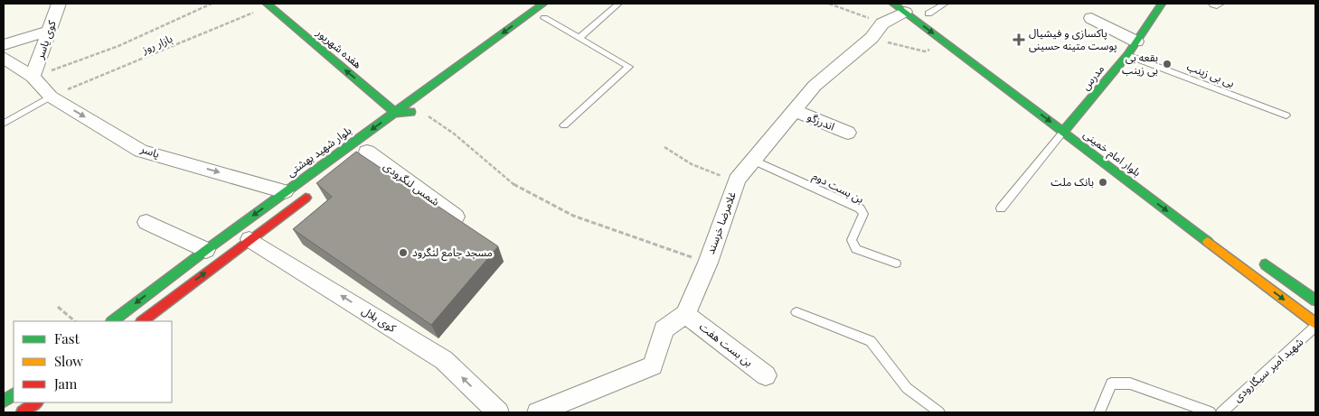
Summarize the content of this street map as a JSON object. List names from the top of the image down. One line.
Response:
{"streets":{"main road":["هفده شهریور","مدرس","بلوار شهید بهشتی","بلوار امام خمینی"],"street":["کوی یاسر","اندرزگو","یاسر","شمس لنگرودی","غلامرضا خرسند","کوی بلال","بن بست هفت"],"lane":["بی بی زینب","بن بست دوم","شهید امیر سیگارودی"],"path":["بازار روز"]},"crossings":[["کوی یاسر","بازار روز"],["کوی یاسر","یاسر"],["بازار روز","هفده شهریور"],["بازار روز","یاسر"],["هفده شهریور","بلوار شهید بهشتی"],["بی بی زینب","مدرس"],["مدرس","بلوار امام خمینی"],["اندرزگو","غلامرضا خرسند"],["یاسر","بلوار شهید بهشتی"],["بلوار امام خمینی","غلامرضا خرسند"],["بن بست دوم","غلامرضا خرسند"],["غلامرضا خرسند","بن بست هفت"]],"one_way":["هفده شهریور","یاسر","بلوار امام خمینی","کوی بلال"],"places":{"health":["پاکسازی و فیشیال پوست متینه حسینی"],"other":["بقعه بی بی زینب","بانک ملت","مسجد جامع لنگرود"]},"legend":["Fast","Slow","Jam"]}
